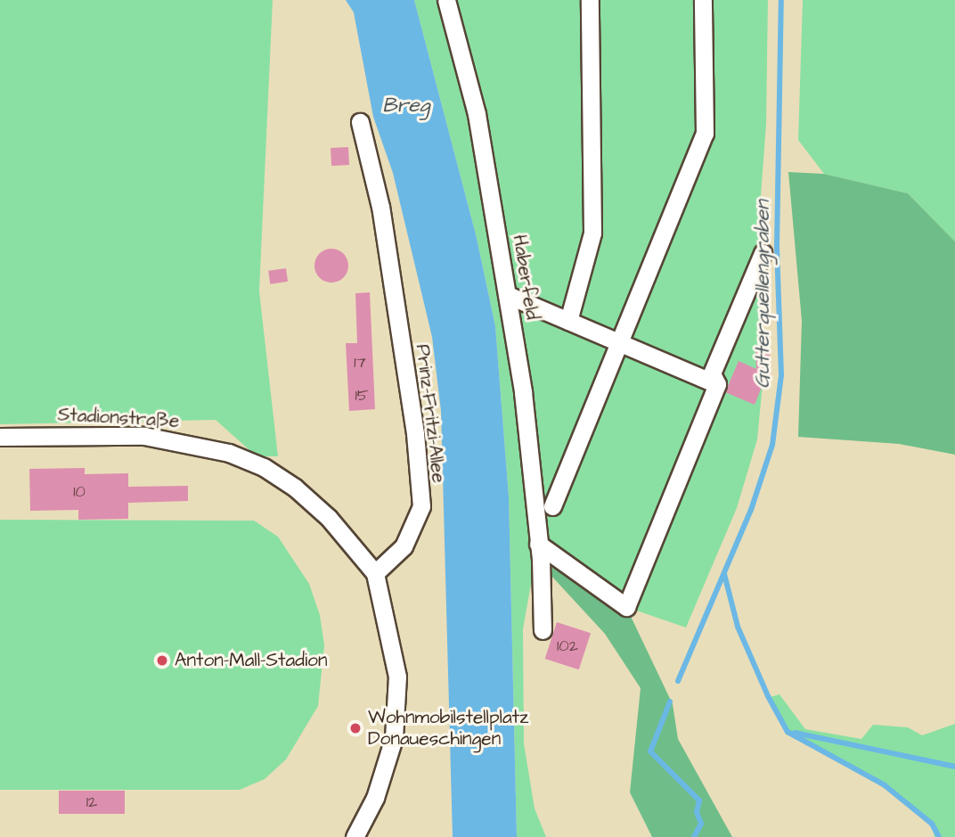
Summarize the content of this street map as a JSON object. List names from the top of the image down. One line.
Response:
{"streets":{"street":["Haberfeld","Prinz-Fritzi-Allee","Stadionstraße"]},"crossings":[["Prinz-Fritzi-Allee","Stadionstraße"]],"water":["Breg","Gutterquellengraben"],"places":["Anton-Mall-Stadion","Wohnmobilstellplatz Donaueschingen"],"house_numbers":["17","15","10","102","12"]}
